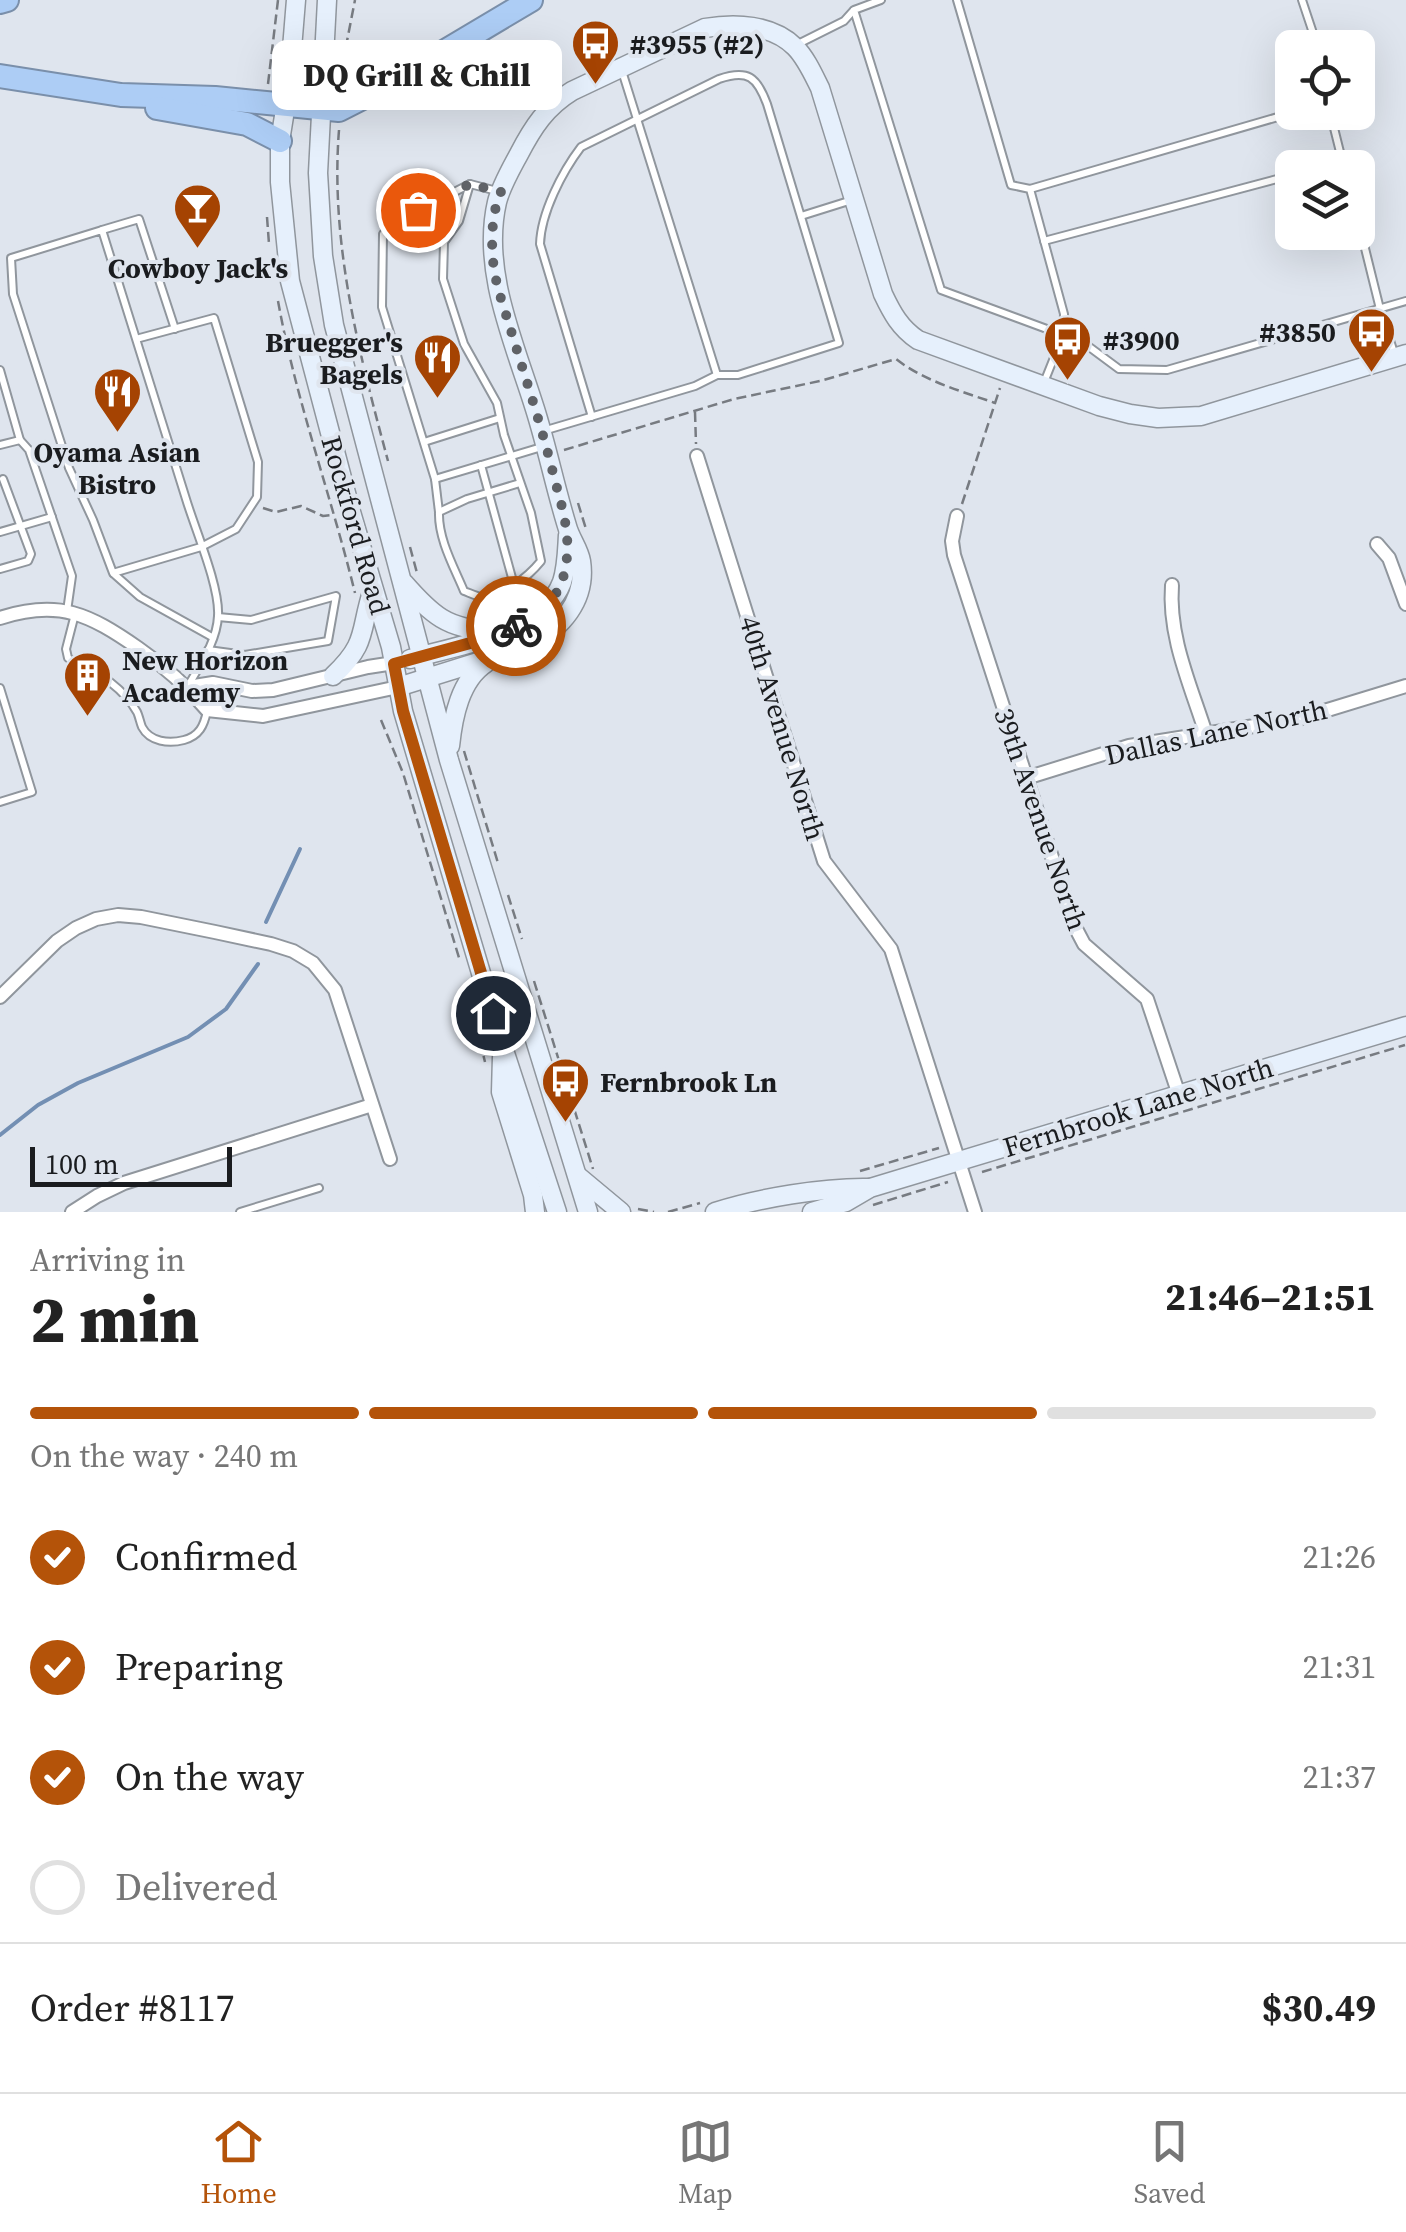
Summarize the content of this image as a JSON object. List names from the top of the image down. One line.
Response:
{"streets":{"main road":["Rockford Road","Fernbrook Lane North"],"street":["40th Avenue North","Dallas Lane North","39th Avenue North"]},"crossings":[["40th Avenue North","Fernbrook Lane North"],["Dallas Lane North","39th Avenue North"],["39th Avenue North","Fernbrook Lane North"]],"places":{"bus stop":["#3955 (#2)","#3850","#3900","Fernbrook Ln"],"other":["DQ Grill & Chill"],"bar":["Cowboy Jack's"],"restaurant":["Bruegger's Bagels","Oyama Asian Bistro"],"building":["New Horizon Academy"]},"scale_bar":"100 m","page":{"bubble":"DQ Grill & Chill","scale":"100 m","heading":["2 min","Arriving in","21:46–21:51"],"panel":["Order #8117","$30.49"],"bar":"On the way · 240 m","list":[["Confirmed","21:26"],["Preparing","21:31"],["On the way","21:37"],"Delivered"],"tabs":["Home","Map","Saved"]}}
